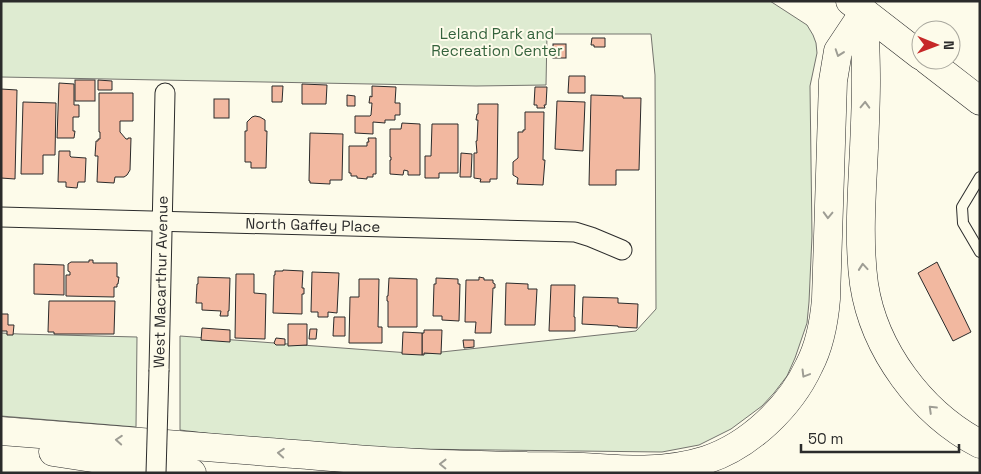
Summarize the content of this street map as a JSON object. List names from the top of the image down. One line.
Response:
{"streets":{"street":["North Gaffey Place","West Macarthur Avenue"]},"crossings":[["North Gaffey Place","West Macarthur Avenue"]],"parks":["Leland Park and Recreation Center"],"scale_bar":"50 m","north":"right"}
